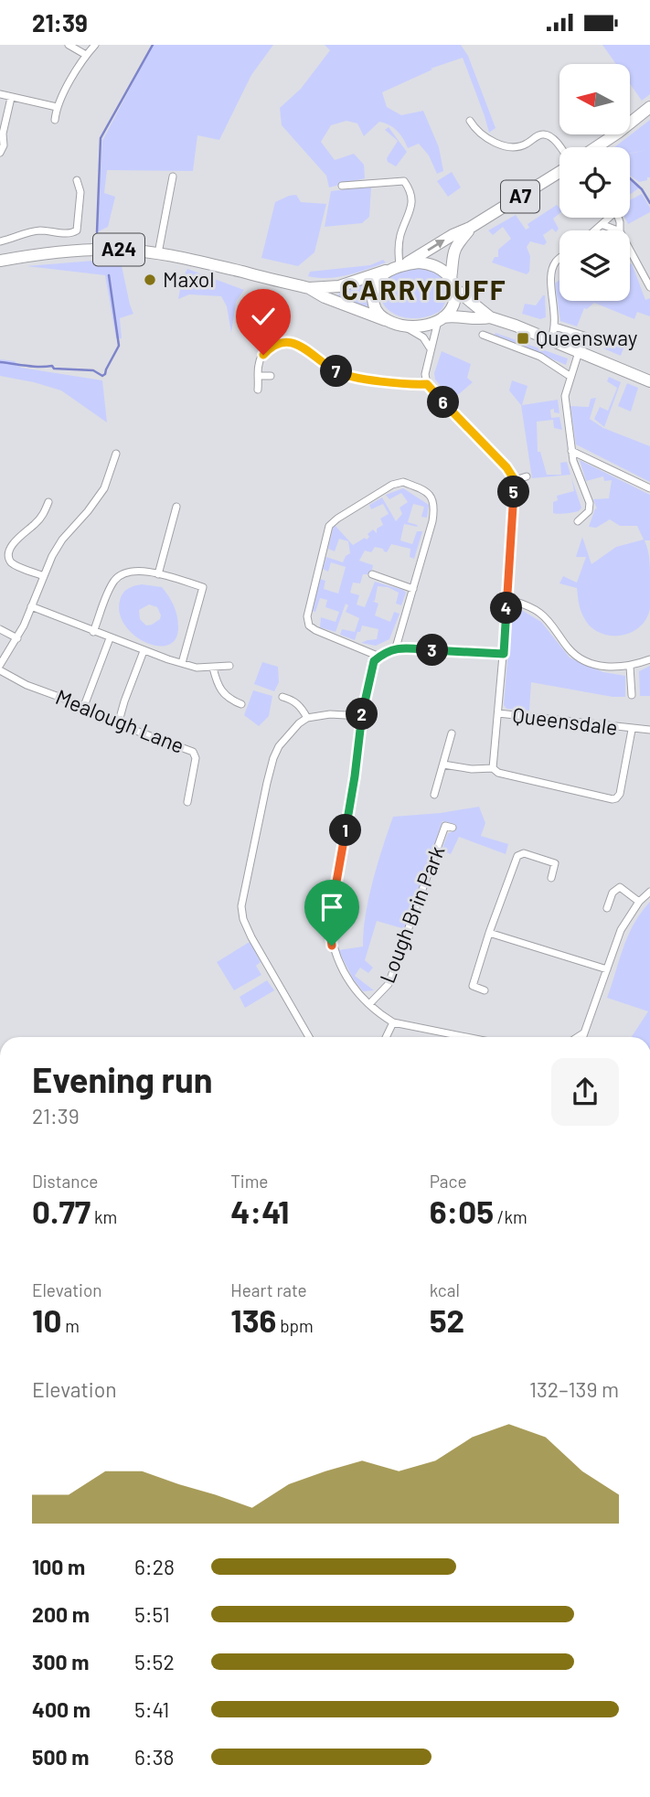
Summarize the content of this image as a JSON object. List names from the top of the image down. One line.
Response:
{"streets":{"highway":["A7","A24"],"street":["Mealough Lane","Queensdale","Lough Brin Park"]},"crossings":[["A7","A24"]],"districts":["CARRYDUFF"],"places":{"other":["Maxol"],"transit":["Queensway"]},"north":"left","page":{"status":"21:39","pins":["7","6","5","4","3","2","1"],"heading":["Evening run","21:39"],"stats":[["Distance","0.77 km"],["Time","4:41"],["Pace","6:05 /km"],["Elevation","10 m"],["Heart rate","136 bpm"],["kcal","52"]],"chart":["Elevation","132–139 m"],"list":[{"name":"100 m","note":"6:28"},{"name":"200 m","note":"5:51"},{"name":"300 m","note":"5:52"},{"name":"400 m","note":"5:41"},{"name":"500 m","note":"6:38"}]}}
